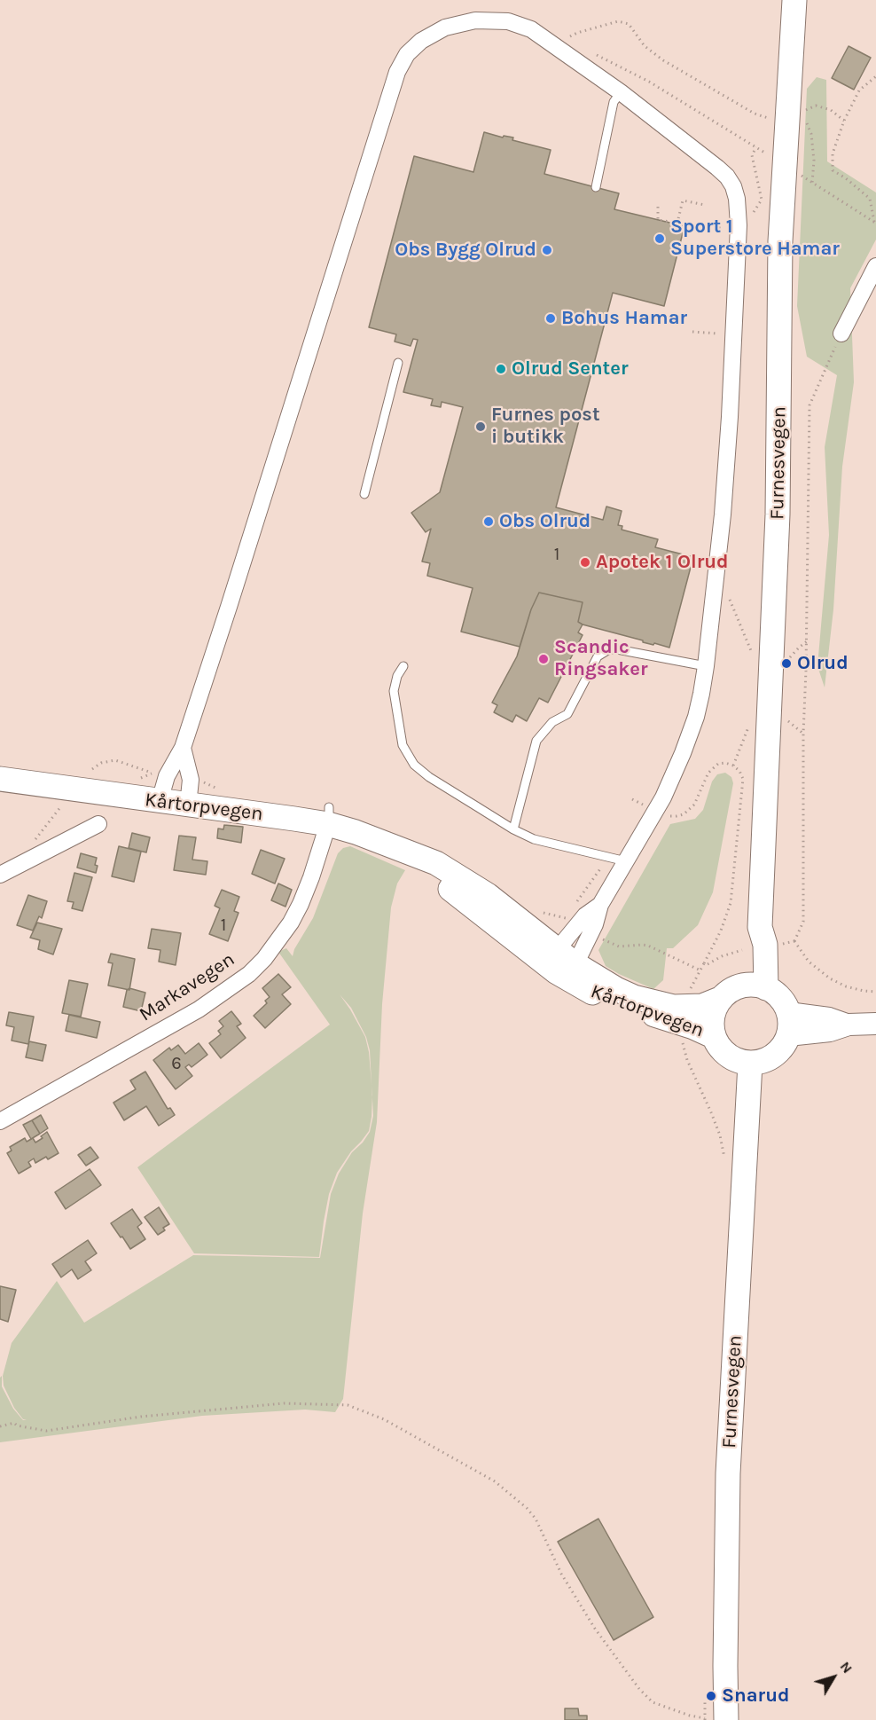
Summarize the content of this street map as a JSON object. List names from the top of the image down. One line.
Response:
{"streets":{"main road":["Furnesvegen","Kårtorpvegen"],"street":["Markavegen"]},"crossings":[["Furnesvegen","Kårtorpvegen"],["Kårtorpvegen","Markavegen"]],"places":["Sport 1 Superstore Hamar","Obs Bygg Olrud","Bohus Hamar","Olrud Senter","Furnes post i butikk","Obs Olrud","Apotek 1 Olrud","Scandic Ringsaker","Olrud","Snarud"],"house_numbers":["1","1","6"],"north":"top right"}
